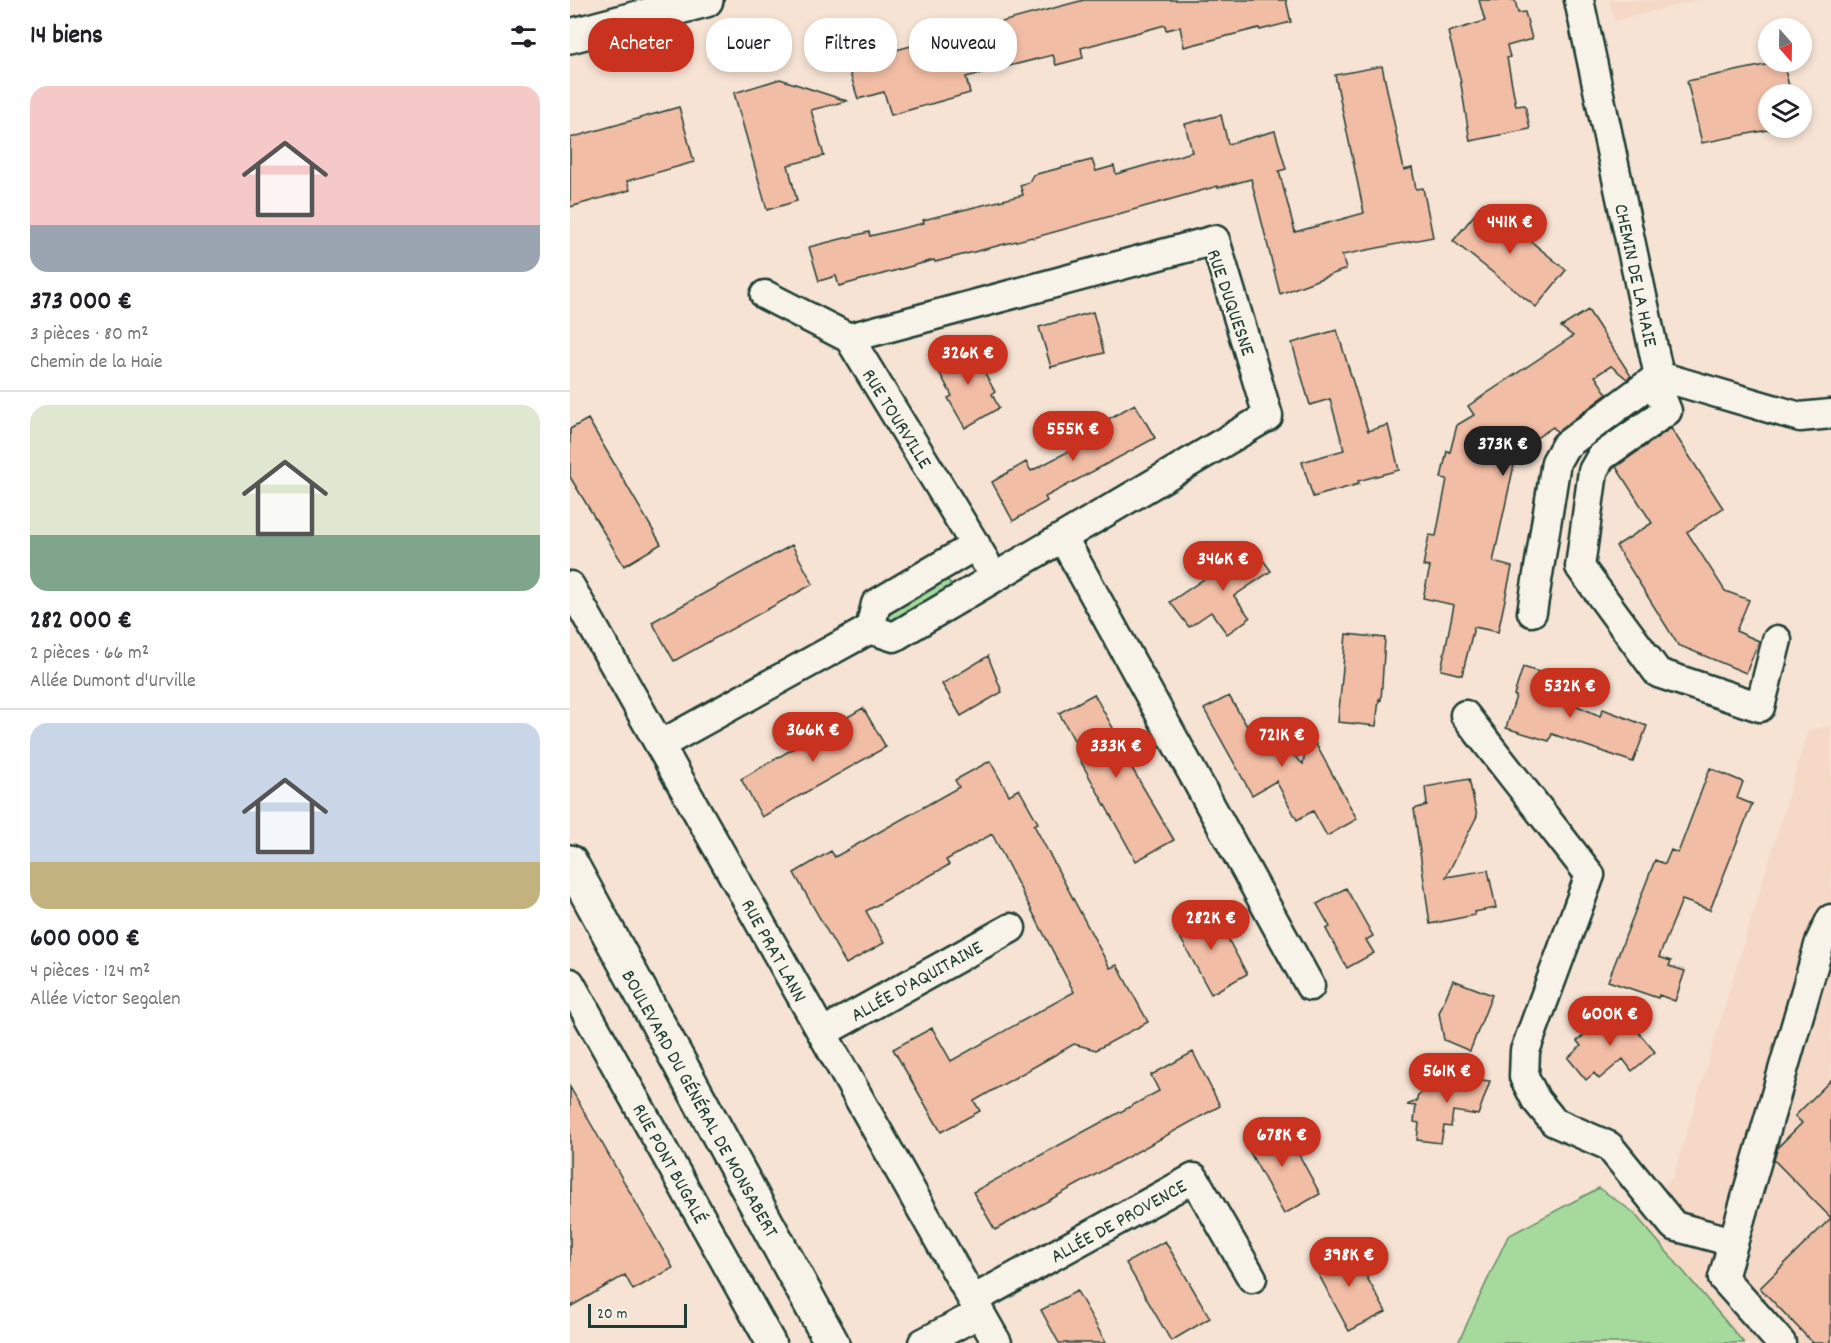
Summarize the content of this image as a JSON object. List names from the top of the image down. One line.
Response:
{"streets":{"main road":["BOULEVARD DU GÉNÉRAL DE MONSABERT"],"street":["CHEMIN DE LA HAIE","RUE DUQUESNE","RUE TOURVILLE","RUE PRAT LANN","ALLÉE D'AQUITAINE","RUE PONT BUGALÉ","ALLÉE DE PROVENCE"]},"crossings":[["RUE DUQUESNE","RUE TOURVILLE"],["RUE PRAT LANN","ALLÉE D'AQUITAINE"],["RUE PRAT LANN","ALLÉE DE PROVENCE"]],"scale_bar":"20 m","north":"bottom","page":{"heading":"14 biens","chip":["Acheter","Louer","Filtres","Nouveau"],"list":[{"name":"373 000 €","note":"3 pièces · 80 m² · Chemin de la Haie"},{"name":"282 000 €","note":"2 pièces · 66 m² · Allée Dumont d'Urville"},{"name":"600 000 €","note":"4 pièces · 124 m² · Allée Victor Segalen"}],"price":["441K €","326K €","555K €","373K €","346K €","532K €","366K €","721K €","333K €","282K €","600K €","561K €","678K €","398K €"],"scale":"20 m"}}
